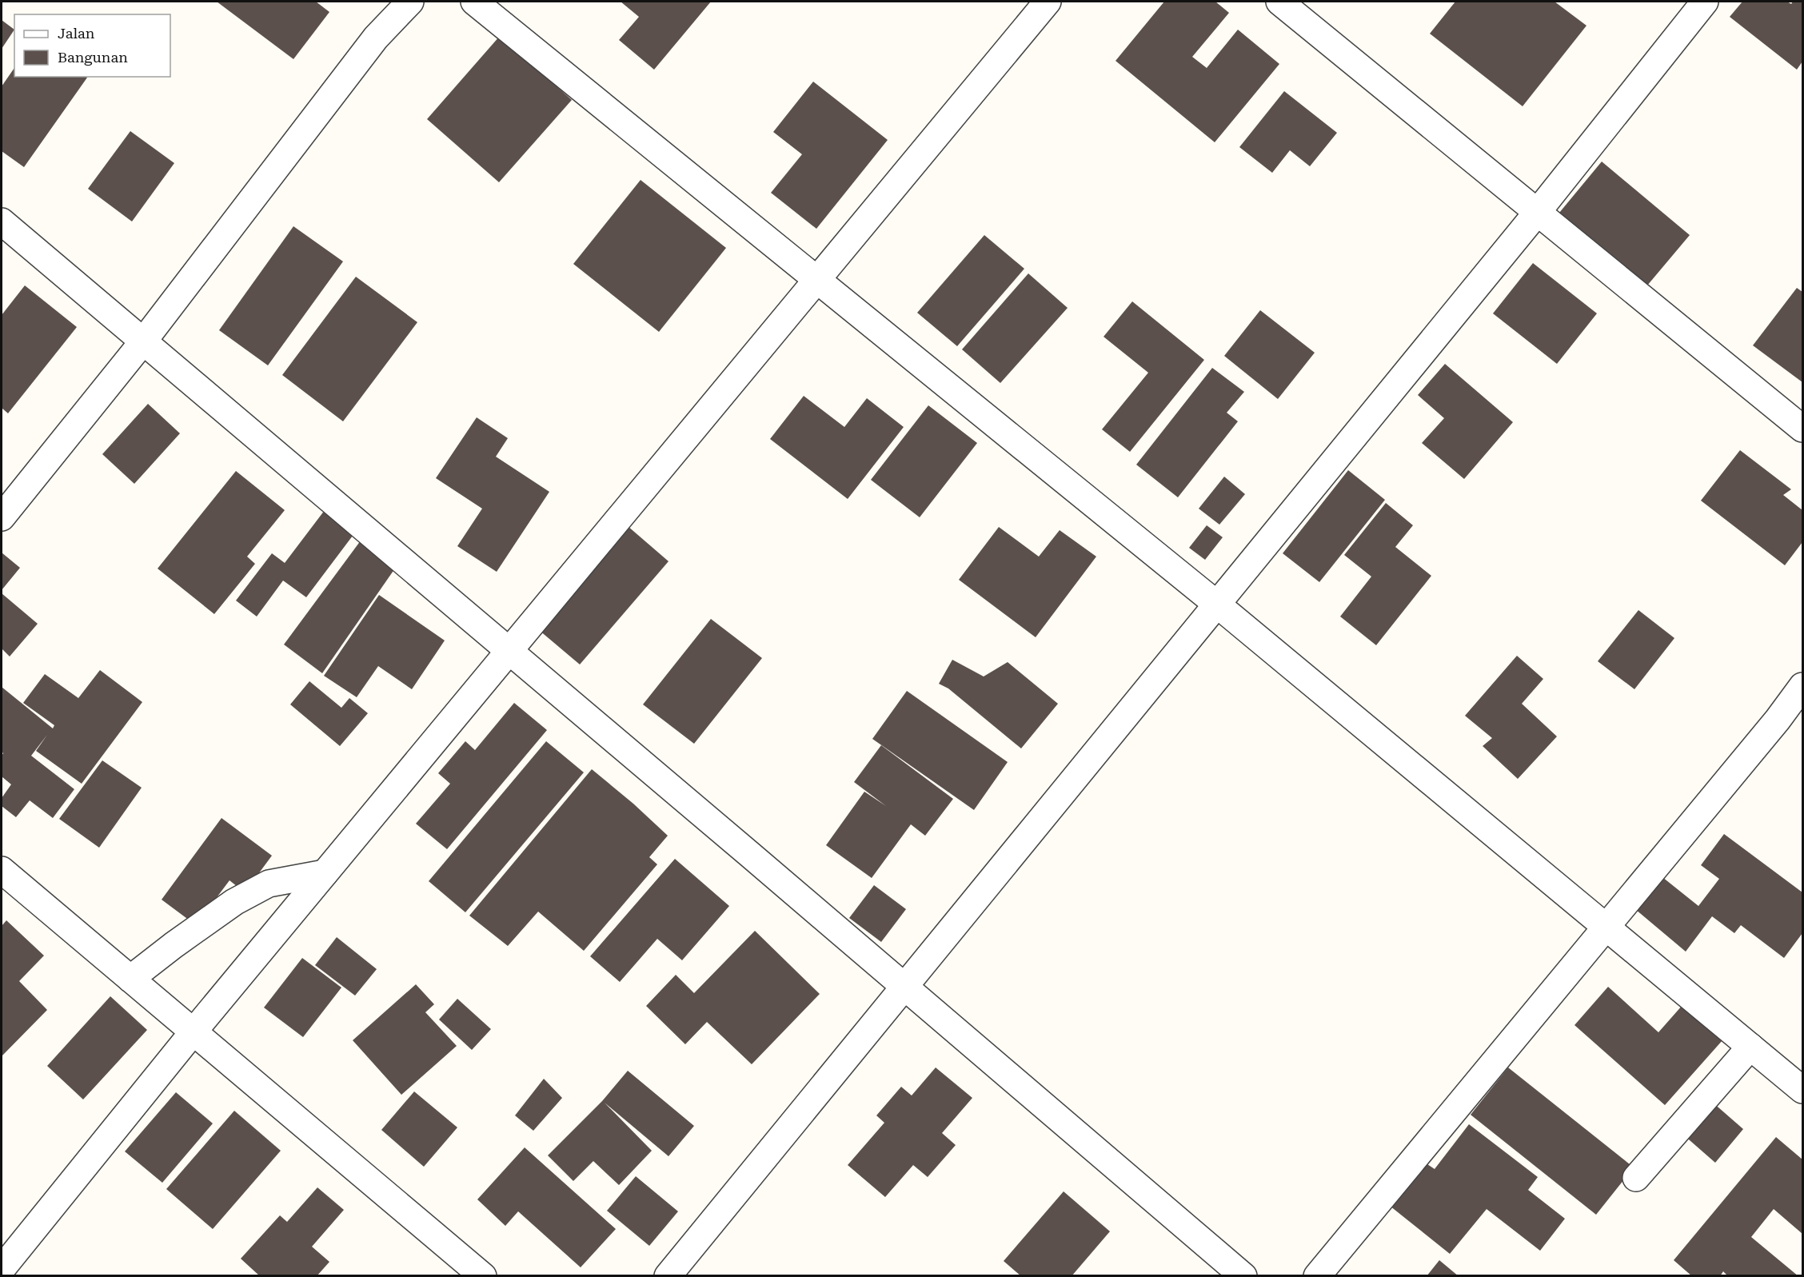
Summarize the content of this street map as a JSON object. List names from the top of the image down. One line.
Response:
{"legend":["Jalan","Bangunan"]}
